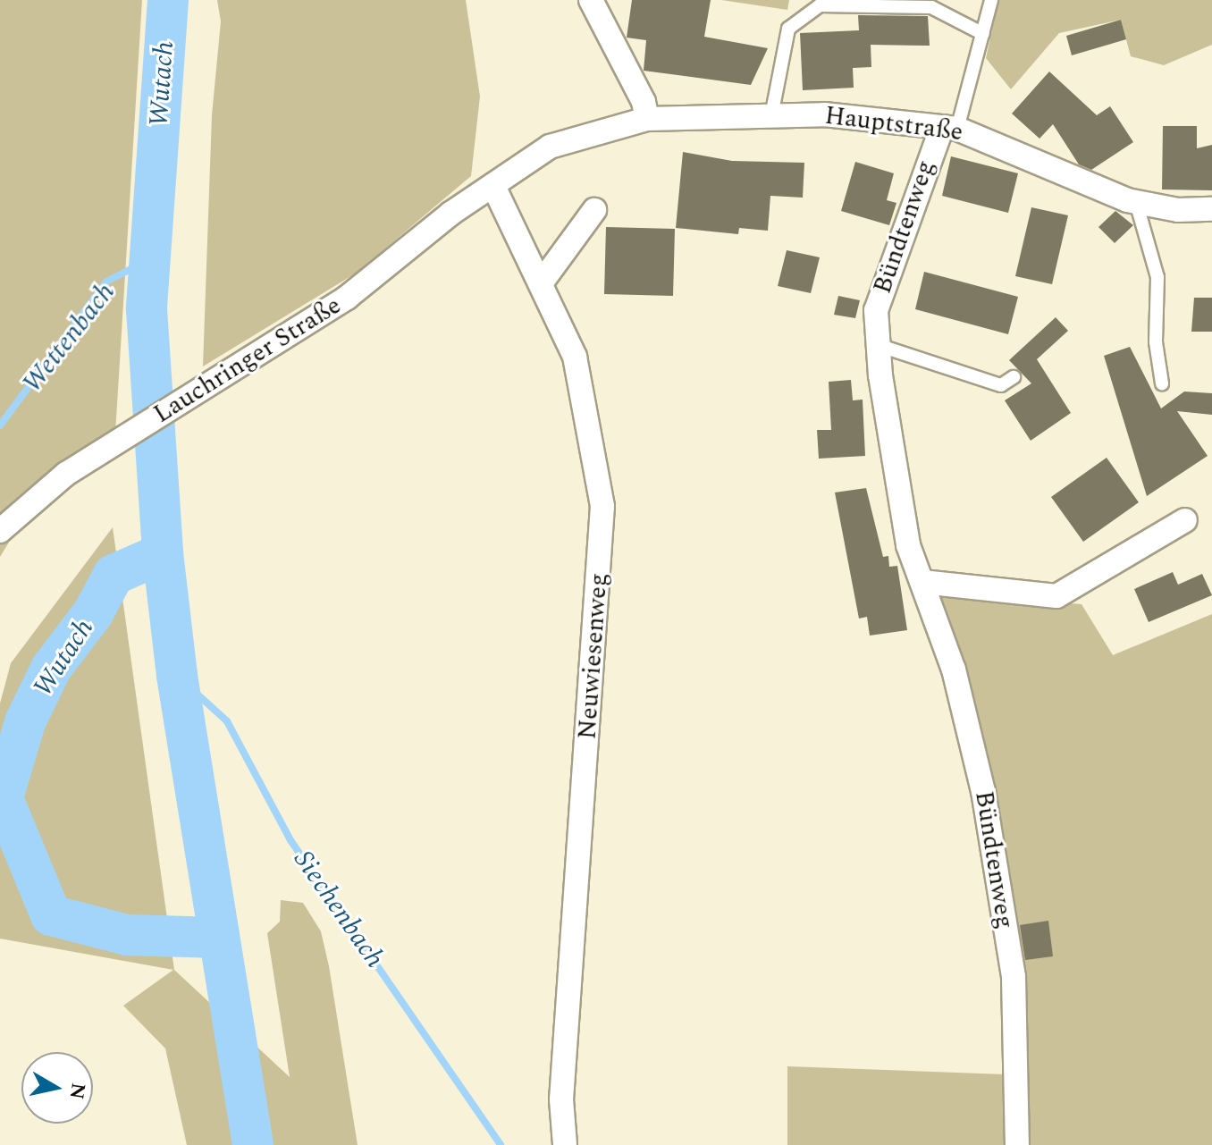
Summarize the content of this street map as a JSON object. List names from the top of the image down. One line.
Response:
{"streets":{"street":["Hauptstraße","Bündtenweg","Lauchringer Straße","Neuwiesenweg"]},"crossings":[["Hauptstraße","Bündtenweg"],["Hauptstraße","Lauchringer Straße"],["Hauptstraße","Neuwiesenweg"],["Lauchringer Straße","Neuwiesenweg"]],"water":["Wutach","Wettenbach","Siechenbach"],"north":"right"}
